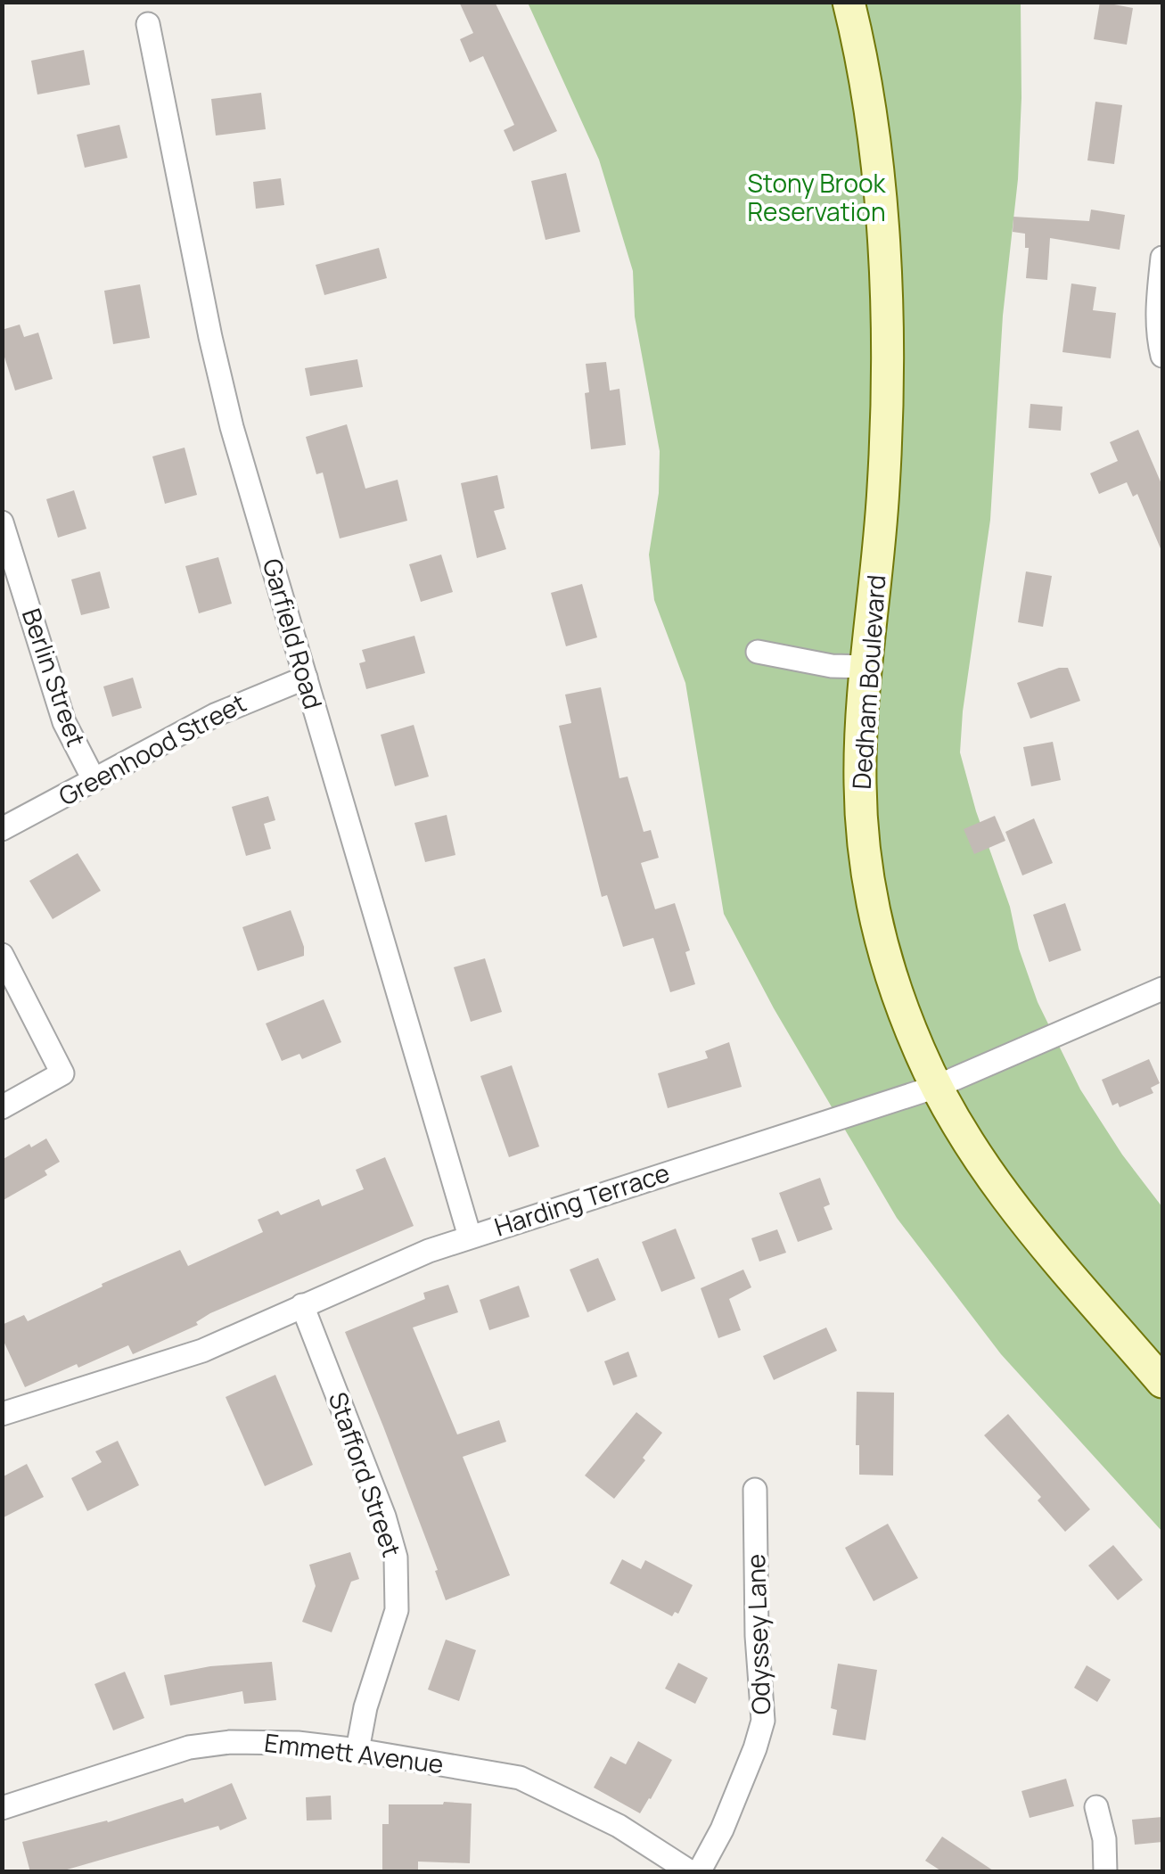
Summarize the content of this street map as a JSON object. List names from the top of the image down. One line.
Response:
{"streets":{"main road":["Dedham Boulevard"],"street":["Garfield Road","Berlin Street","Greenhood Street","Harding Terrace","Stafford Street","Odyssey Lane","Emmett Avenue"]},"crossings":[["Garfield Road","Greenhood Street"],["Garfield Road","Harding Terrace"],["Berlin Street","Greenhood Street"],["Dedham Boulevard","Harding Terrace"],["Harding Terrace","Stafford Street"],["Stafford Street","Emmett Avenue"]],"parks":["Stony Brook Reservation"]}
